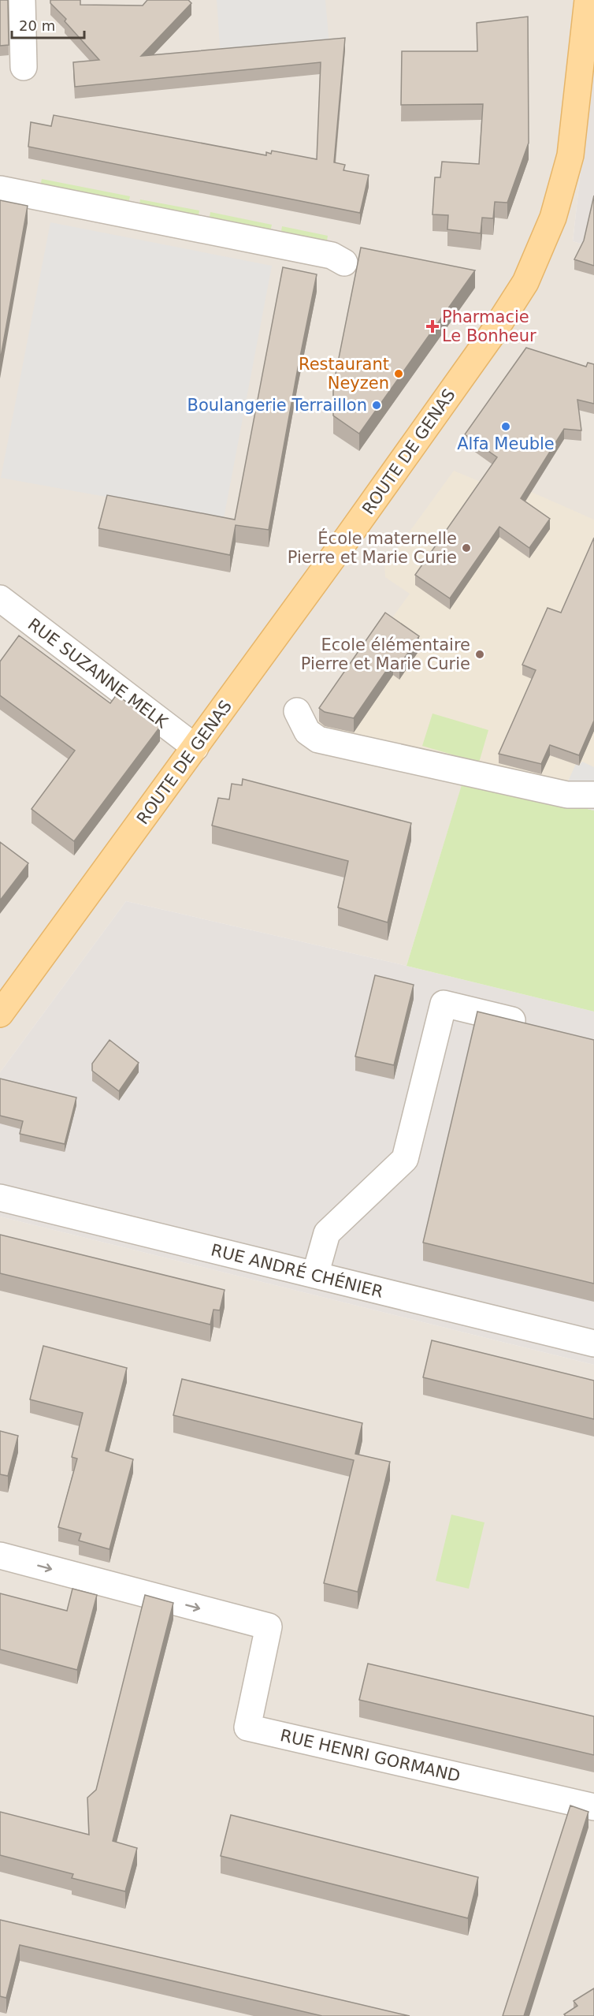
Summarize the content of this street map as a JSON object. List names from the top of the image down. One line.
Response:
{"streets":{"main road":["ROUTE DE GENAS"],"street":["RUE SUZANNE MELK","RUE ANDRÉ CHÉNIER","RUE HENRI GORMAND"]},"crossings":[["ROUTE DE GENAS","RUE SUZANNE MELK"]],"one_way":["RUE HENRI GORMAND"],"places":{"health":["Pharmacie Le Bonheur"],"other":["Restaurant Neyzen","Boulangerie Terraillon","Alfa Meuble","École maternelle Pierre et Marie Curie","Ecole élémentaire Pierre et Marie Curie"]},"scale_bar":"20 m"}
